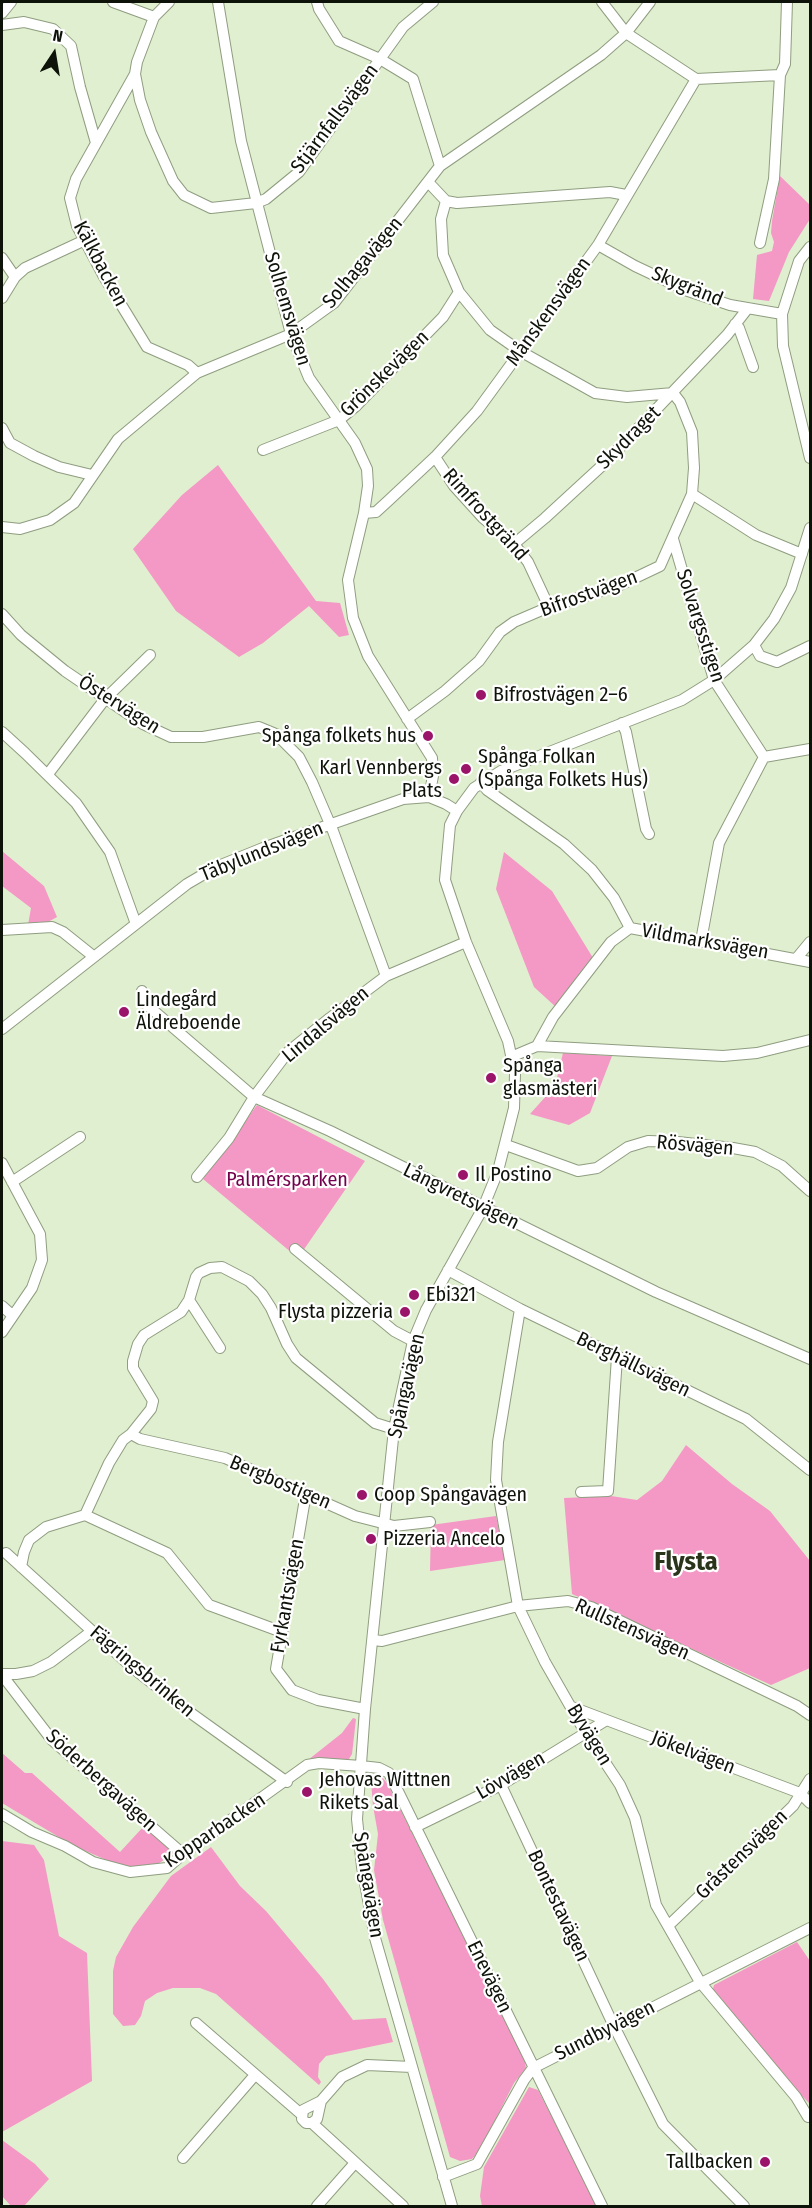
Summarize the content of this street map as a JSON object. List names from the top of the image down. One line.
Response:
{"streets":{"street":["Stjärnfallsvägen","Solhagavägen","Kälkbacken","Skygränd","Solhemsvägen","Månskensvägen","Grönskevägen","Skydraget","Rimfrostgränd","Bifrostvägen","Solvargsstigen","Östervägen","Täbylundsvägen","Vildmarksvägen","Lindalsvägen","Rösvägen","Långvretsvägen","Berghällsvägen","Spångavägen","Bergbostigen","Fyrkantsvägen","Rullstensvägen","Fägringsbrinken","Byvägen","Jökelvägen","Lövvägen","Söderbergavägen","Kopparbacken","Gråstensvägen","Bontestavägen","Enevägen","Sundbyvägen"]},"crossings":[["Stjärnfallsvägen","Kälkbacken"],["Stjärnfallsvägen","Solhemsvägen"],["Solhagavägen","Kälkbacken"],["Solhagavägen","Solhemsvägen"],["Skygränd","Månskensvägen"],["Skygränd","Skydraget"],["Solhemsvägen","Månskensvägen"],["Solhemsvägen","Grönskevägen"],["Solhemsvägen","Bifrostvägen"],["Solhemsvägen","Täbylundsvägen"],["Månskensvägen","Rimfrostgränd"],["Skydraget","Rimfrostgränd"],["Skydraget","Bifrostvägen"],["Rimfrostgränd","Bifrostvägen"],["Bifrostvägen","Solvargsstigen"],["Solvargsstigen","Spångavägen"],["Östervägen","Täbylundsvägen"],["Östervägen","Lindalsvägen"],["Vildmarksvägen","Spångavägen"],["Lindalsvägen","Långvretsvägen"],["Lindalsvägen","Spångavägen"],["Rösvägen","Spångavägen"],["Långvretsvägen","Spångavägen"],["Berghällsvägen","Spångavägen"],["Berghällsvägen","Byvägen"],["Spångavägen","Bergbostigen"],["Spångavägen","Fyrkantsvägen"],["Spångavägen","Rullstensvägen"],["Spångavägen","Kopparbacken"],["Spångavägen","Enevägen"],["Spångavägen","Sundbyvägen"],["Bergbostigen","Fyrkantsvägen"],["Rullstensvägen","Byvägen"],["Fägringsbrinken","Kopparbacken"],["Byvägen","Jökelvägen"],["Byvägen","Lövvägen"],["Byvägen","Gråstensvägen"],["Byvägen","Sundbyvägen"],["Jökelvägen","Lövvägen"],["Jökelvägen","Gråstensvägen"],["Lövvägen","Bontestavägen"],["Lövvägen","Enevägen"],["Söderbergavägen","Kopparbacken"],["Kopparbacken","Enevägen"],["Bontestavägen","Sundbyvägen"],["Enevägen","Sundbyvägen"]],"districts":["Flysta"],"parks":["Palmérsparken"],"places":["Bifrostvägen 2–6","Spånga folkets hus","Spånga Folkan (Spånga Folkets Hus)","Karl Vennbergs Plats","Lindegård Äldreboende","Spånga glasmästeri","Il Postino","Ebi321","Flysta pizzeria","Coop Spångavägen","Pizzeria Ancelo","Jehovas Wittnen Rikets Sal","Tallbacken"],"north":"top"}
